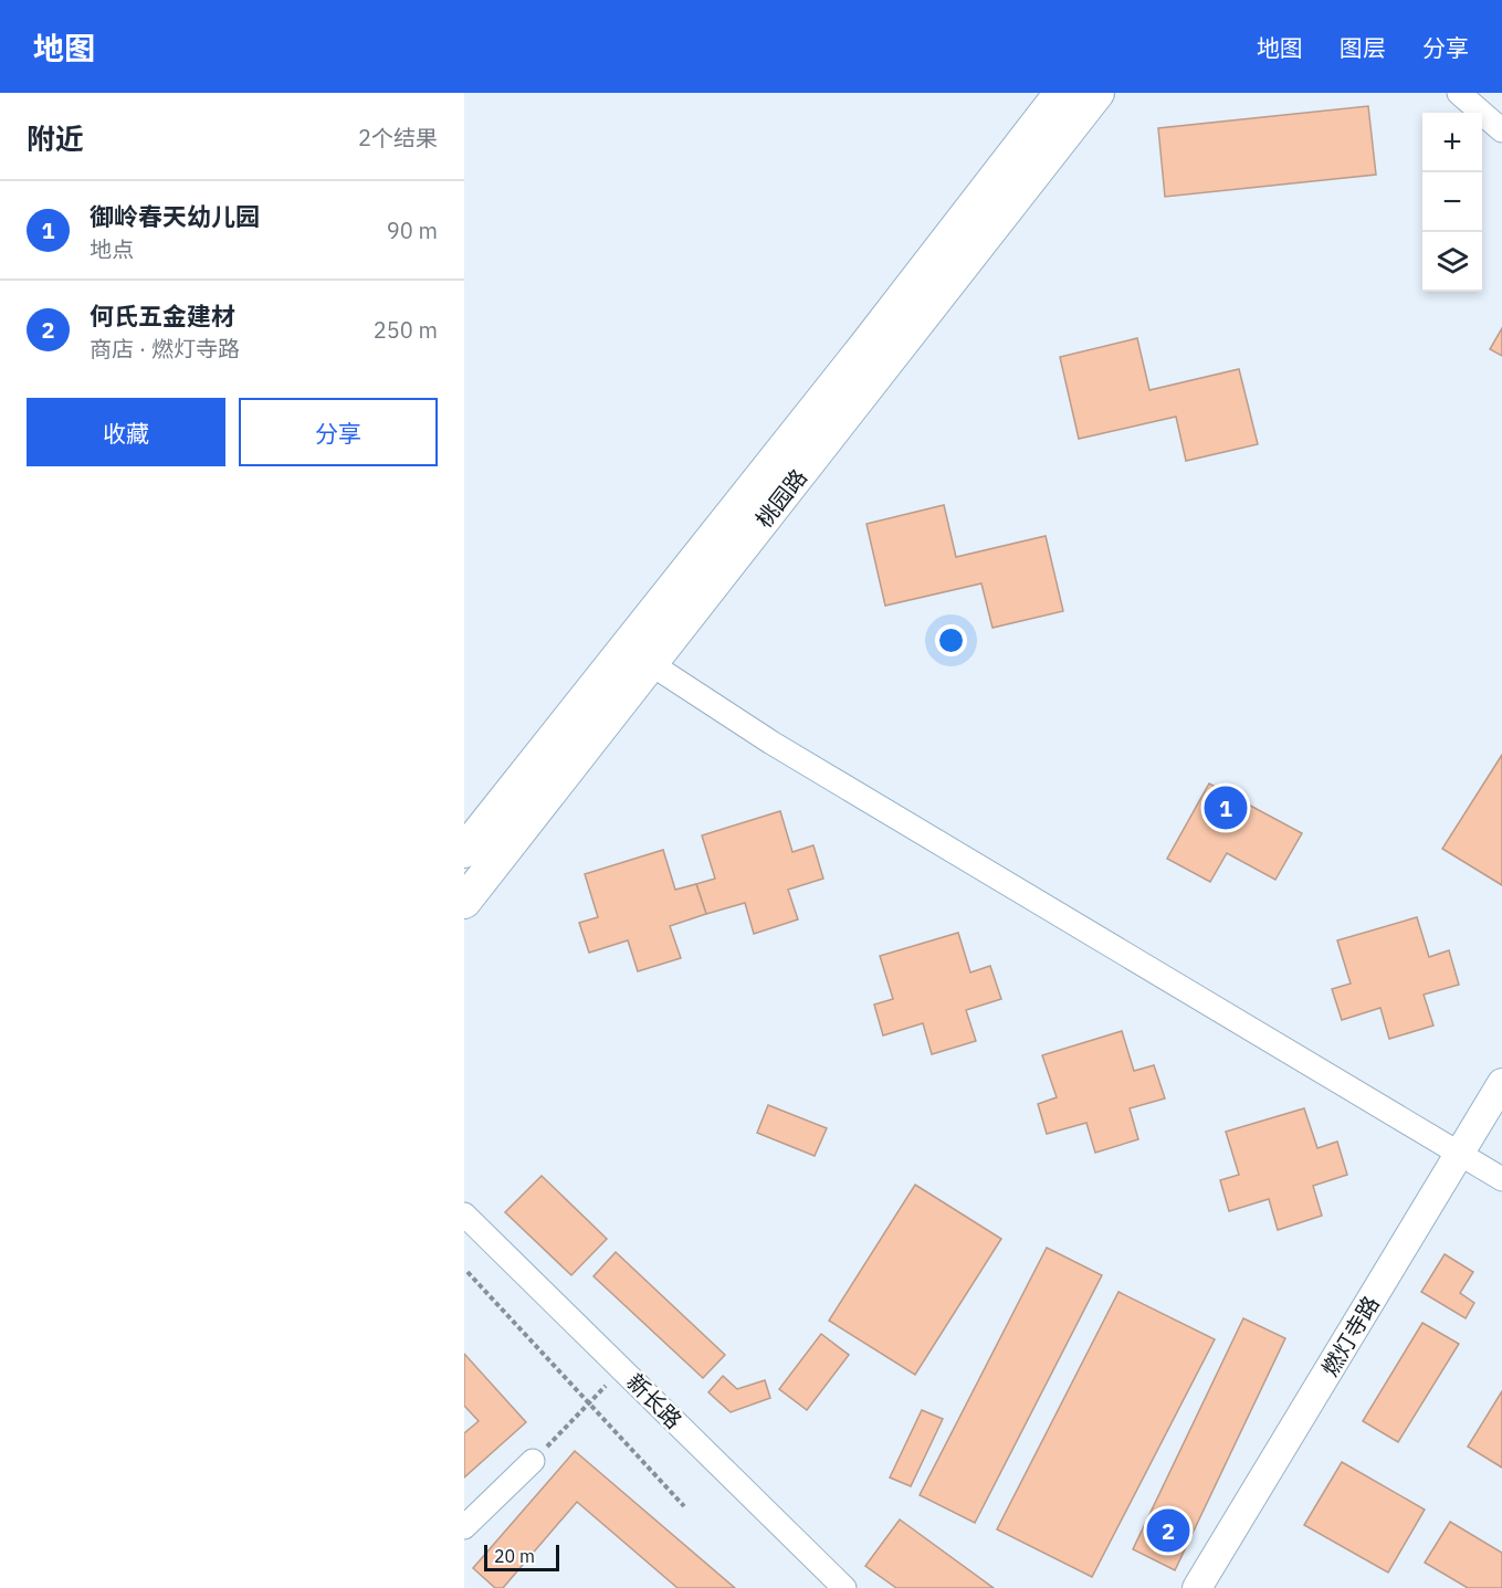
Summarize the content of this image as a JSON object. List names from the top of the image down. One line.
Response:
{"streets":{"main road":["桃园路"],"street":["燃灯寺路","新长路"]},"scale_bar":"20 m","page":{"header":"地图","nav":["地图","图层","分享"],"heading":["附近","2个结果"],"map_buttons":["+","−"],"list":[{"mark":"1","name":"御岭春天幼儿园","note":"地点","value":"90 m"},{"mark":"2","name":"何氏五金建材","note":"商店 · 燃灯寺路","value":"250 m"}],"buttons":["收藏","分享"],"pins":["1","2"],"scale":"20 m"}}
